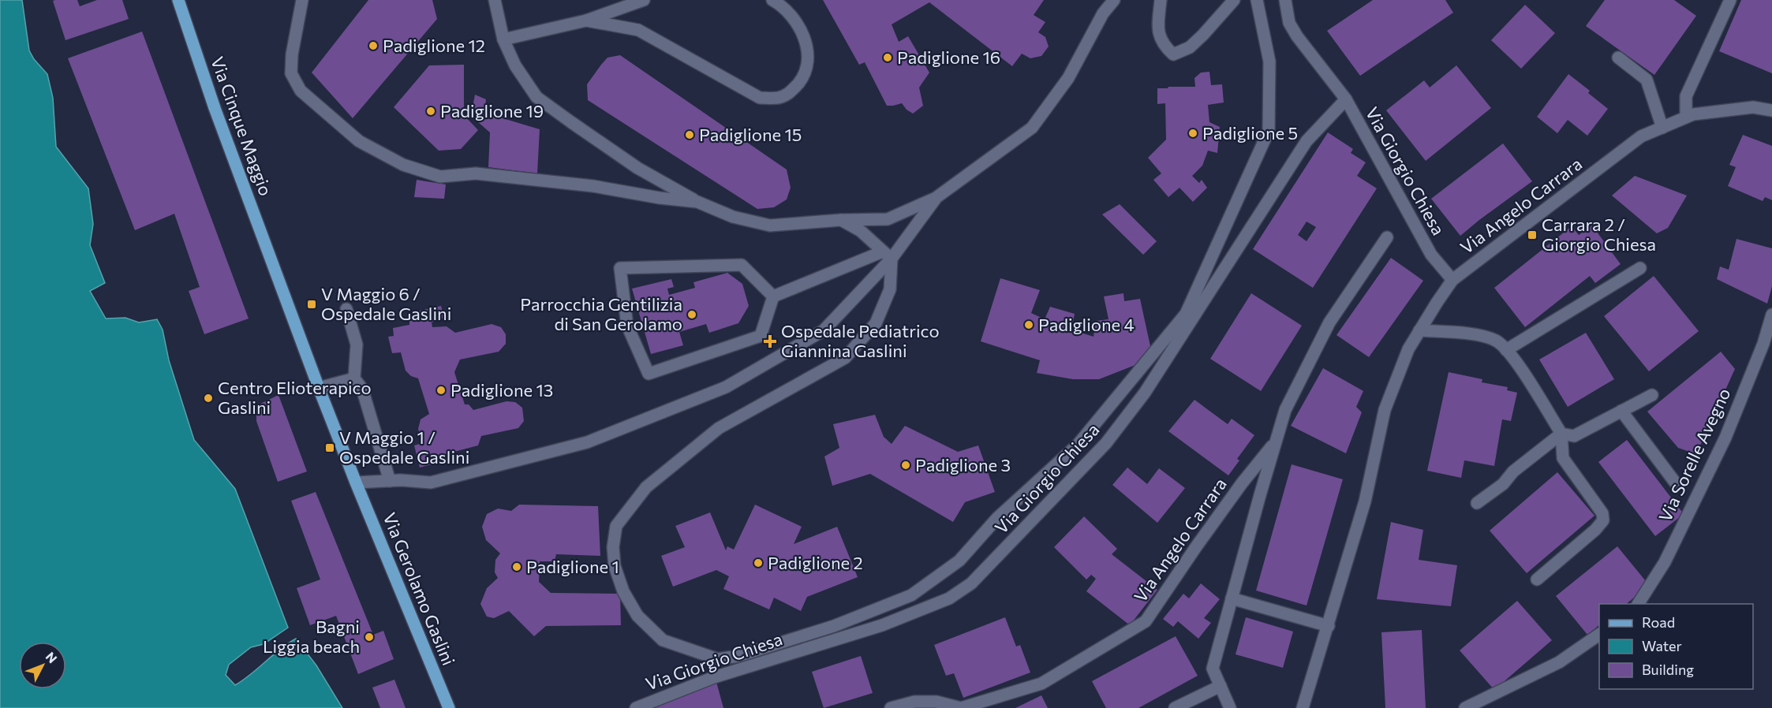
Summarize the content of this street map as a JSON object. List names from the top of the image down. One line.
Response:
{"streets":{"main road":["Via Cinque Maggio","Via Gerolamo Gaslini"],"street":["Via Giorgio Chiesa","Via Angelo Carrara","Via Sorelle Avegno"]},"crossings":[["Via Cinque Maggio","Via Gerolamo Gaslini"],["Via Giorgio Chiesa","Via Angelo Carrara"]],"places":{"other":["Padiglione 12","Padiglione 16","Padiglione 19","Padiglione 5","Padiglione 15","Parrocchia Gentilizia di San Gerolamo","Padiglione 4","Padiglione 13","Centro Elioterapico Gaslini","Padiglione 3","Padiglione 2","Padiglione 1","Bagni Liggia beach"],"transit":["Carrara 2 / Giorgio Chiesa","V Maggio 6 / Ospedale Gaslini","V Maggio 1 / Ospedale Gaslini"],"health":["Ospedale Pediatrico Giannina Gaslini"]},"legend":["Road","Water","Building"],"north":"top right"}
